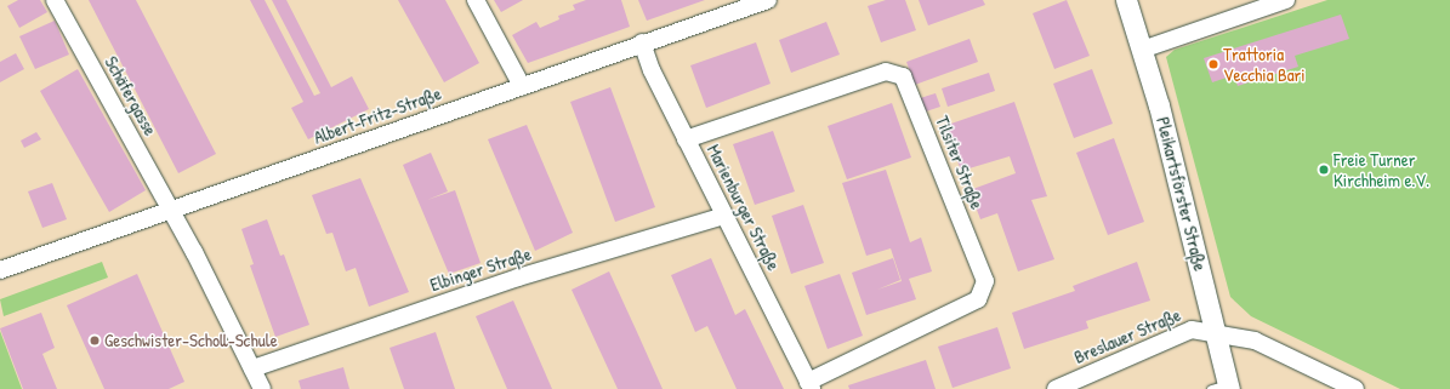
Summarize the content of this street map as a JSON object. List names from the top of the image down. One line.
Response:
{"streets":{"street":["Schäfergasse","Albert-Fritz-Straße","Tilsiter Straße","Pleikartsförster Straße","Marienburger Straße","Elbinger Straße","Breslauer Straße"]},"crossings":[["Schäfergasse","Albert-Fritz-Straße"],["Schäfergasse","Elbinger Straße"],["Albert-Fritz-Straße","Marienburger Straße"],["Tilsiter Straße","Marienburger Straße"],["Pleikartsförster Straße","Breslauer Straße"],["Marienburger Straße","Elbinger Straße"]],"places":["Trattoria Vecchia Bari","Freie Turner Kirchheim e.V.","Geschwister-Scholl-Schule"]}
